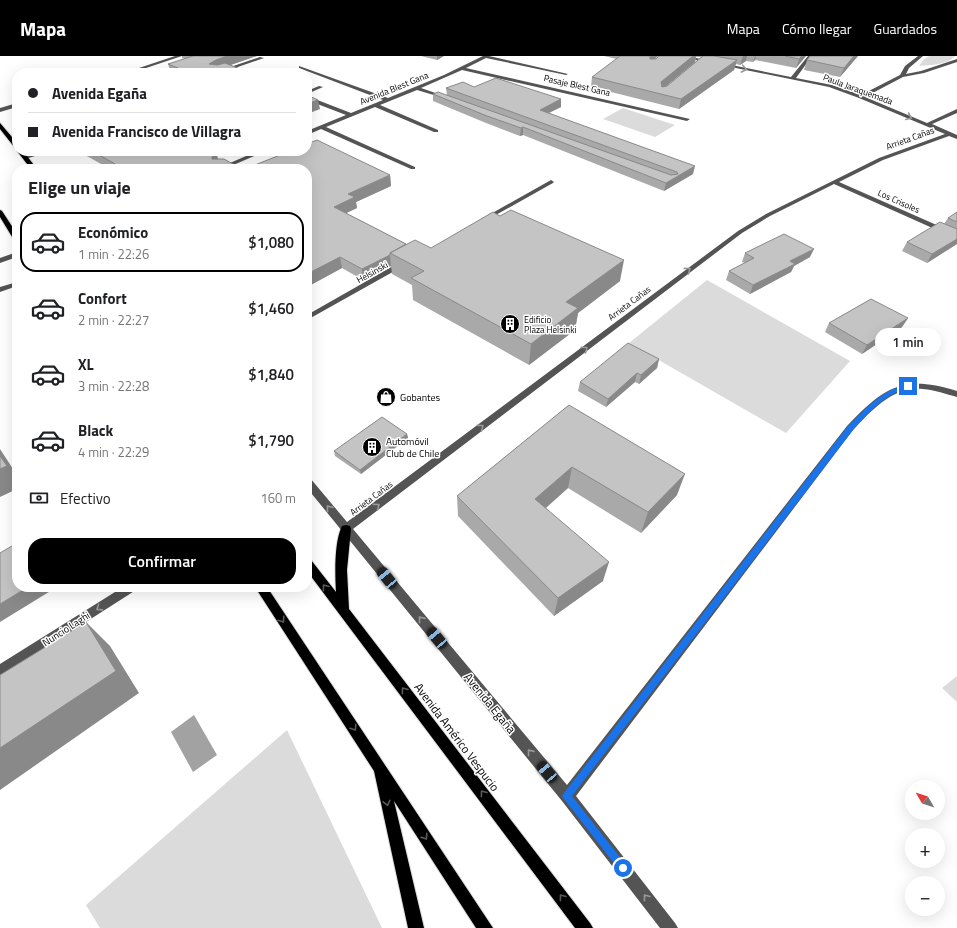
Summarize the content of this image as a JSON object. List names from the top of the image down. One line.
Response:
{"streets":{"main road":["Avenida Américo Vespucio"],"street":["Pasaje Blest Gana","Avenida Blest Gana","Paula Jaraquemada","Arrieta Cañas","Los Crisoles","Helsinski","Nuncio Laghi","Avenida Egaña"]},"crossings":[["Pasaje Blest Gana","Avenida Blest Gana"],["Paula Jaraquemada","Arrieta Cañas"],["Arrieta Cañas","Los Crisoles"],["Arrieta Cañas","Avenida Egaña"]],"one_way":["Paula Jaraquemada","Arrieta Cañas","Nuncio Laghi","Avenida Egaña"],"places":{"building":["Edificio Plaza Helsinki","Automóvil Club de Chile"],"shop":["Gobantes"]},"north":"top left","page":{"header":"Mapa","nav":["Mapa","Cómo llegar","Guardados"],"banner":["Avenida Egaña","Avenida Francisco de Villagra"],"heading":"Elige un viaje","list":[{"name":"Económico","note":"1 min · 22:26","value":"$1,080"},{"name":"Confort","note":"2 min · 22:27","value":"$1,460"},{"name":"XL","note":"3 min · 22:28","value":"$1,840"},{"name":"Black","note":"4 min · 22:29","value":"$1,790"}],"bubble":"1 min","pay":["Efectivo","160 m"],"buttons":"Confirmar","map_buttons":["+","−"]}}
